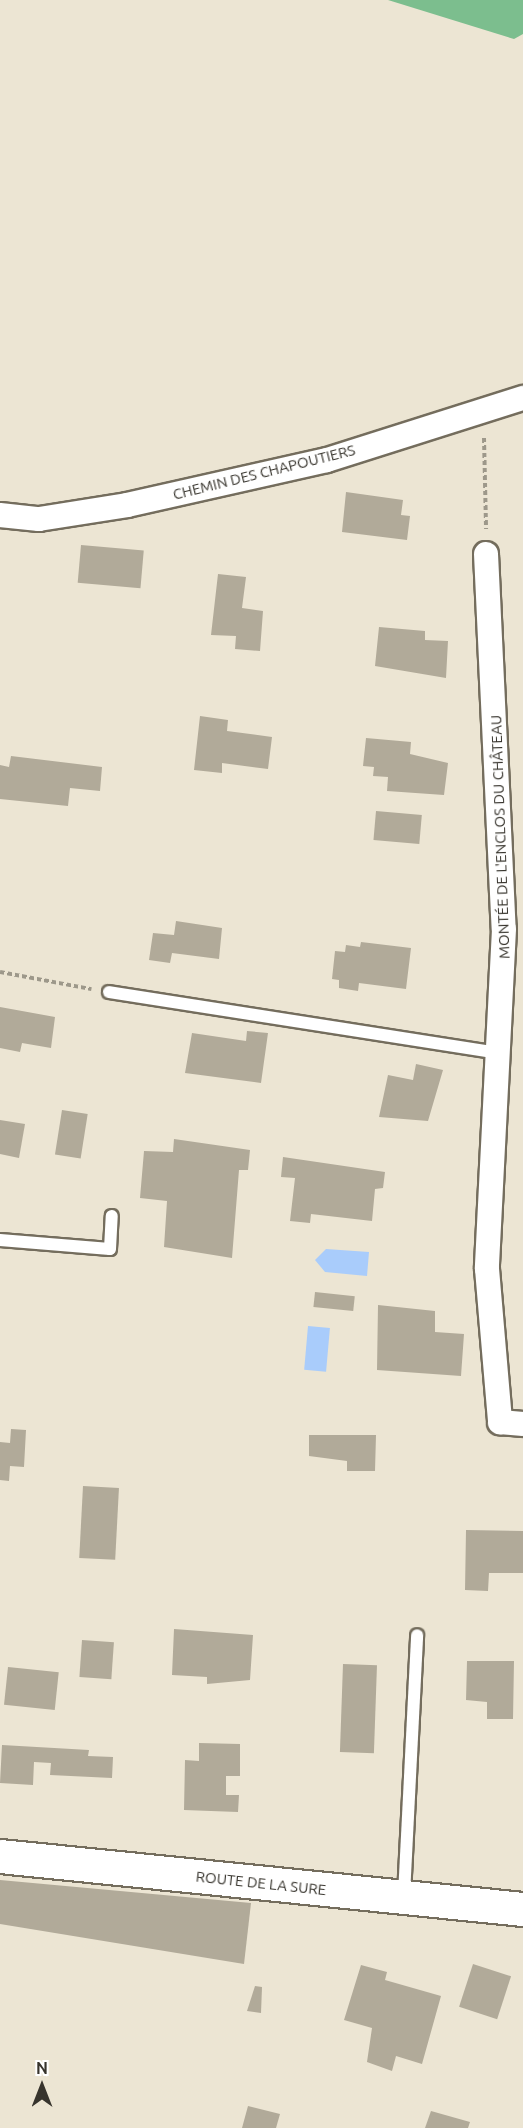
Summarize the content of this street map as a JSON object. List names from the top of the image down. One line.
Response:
{"streets":{"main road":["ROUTE DE LA SURE"],"street":["CHEMIN DES CHAPOUTIERS","MONTÉE DE L'ENCLOS DU CHÂTEAU"]},"north":"top"}
